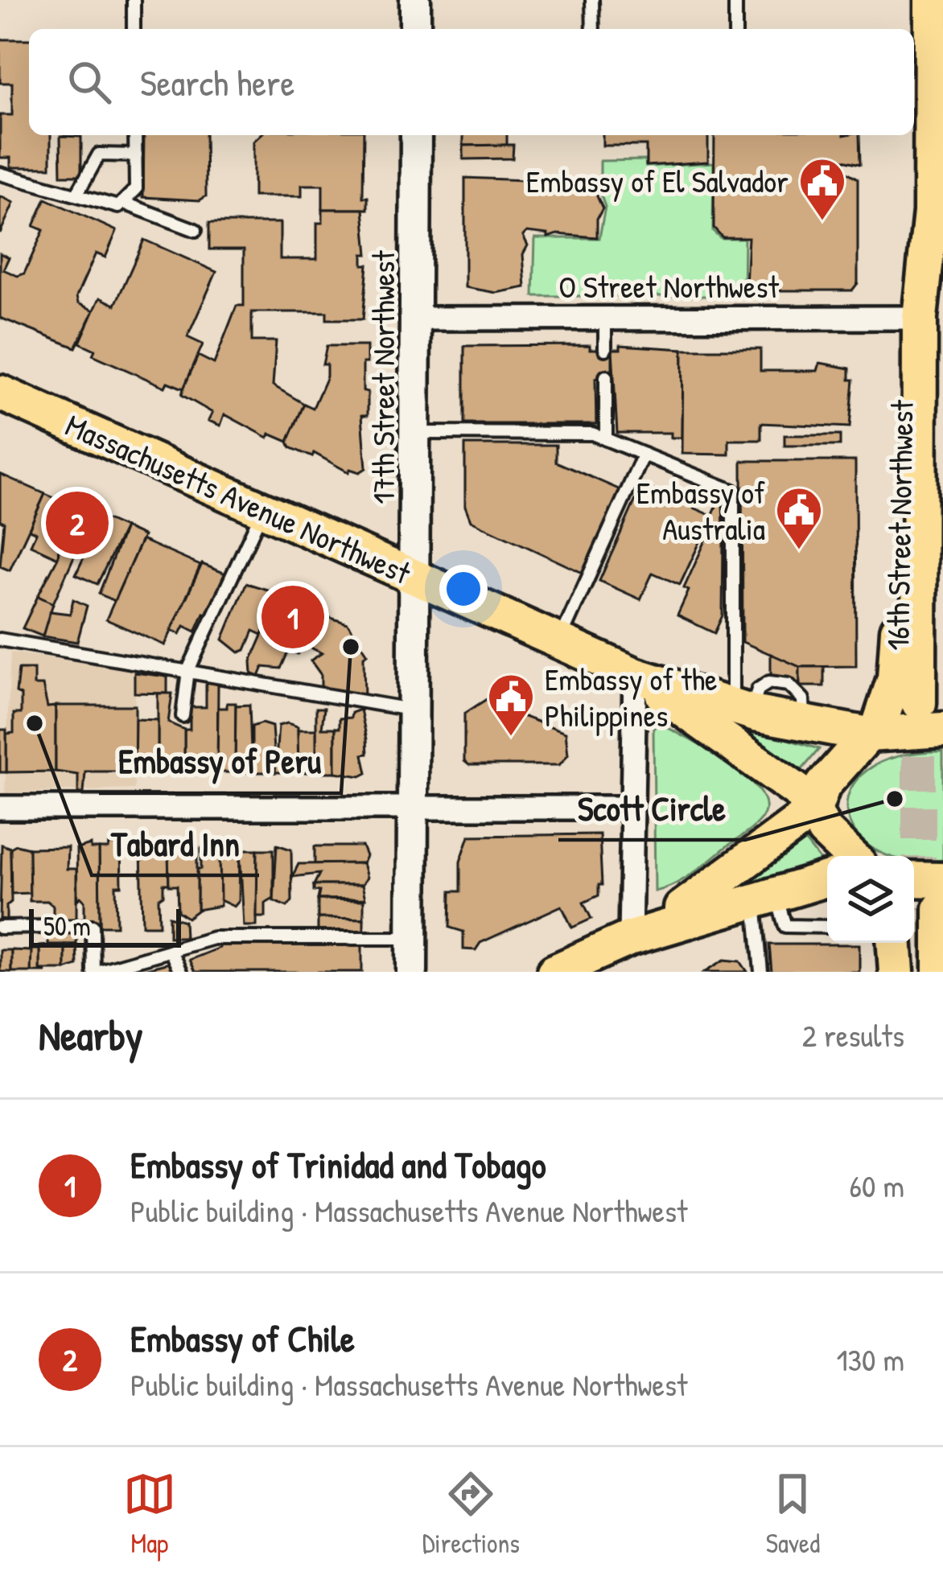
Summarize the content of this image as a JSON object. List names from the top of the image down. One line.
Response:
{"streets":{"main road":["17th Street Northwest","Massachusetts Avenue Northwest","16th Street Northwest"],"street":["O Street Northwest"]},"crossings":[["O Street Northwest","17th Street Northwest"],["O Street Northwest","16th Street Northwest"],["17th Street Northwest","Massachusetts Avenue Northwest"],["Massachusetts Avenue Northwest","16th Street Northwest"]],"places":{"public building":["Embassy of El Salvador","Embassy of Australia","Embassy of the Philippines"],"other":["Embassy of Peru","Tabard Inn","Scott Circle"]},"scale_bar":"50 m","page":{"search":"Search here","pins":["2","1"],"scale":"50 m","heading":["Nearby","2 results"],"list":[{"mark":"1","name":"Embassy of Trinidad and Tobago","note":"Public building · Massachusetts Avenue Northwest","value":"60 m"},{"mark":"2","name":"Embassy of Chile","note":"Public building · Massachusetts Avenue Northwest","value":"130 m"}],"nav":["Map","Directions","Saved"]}}
